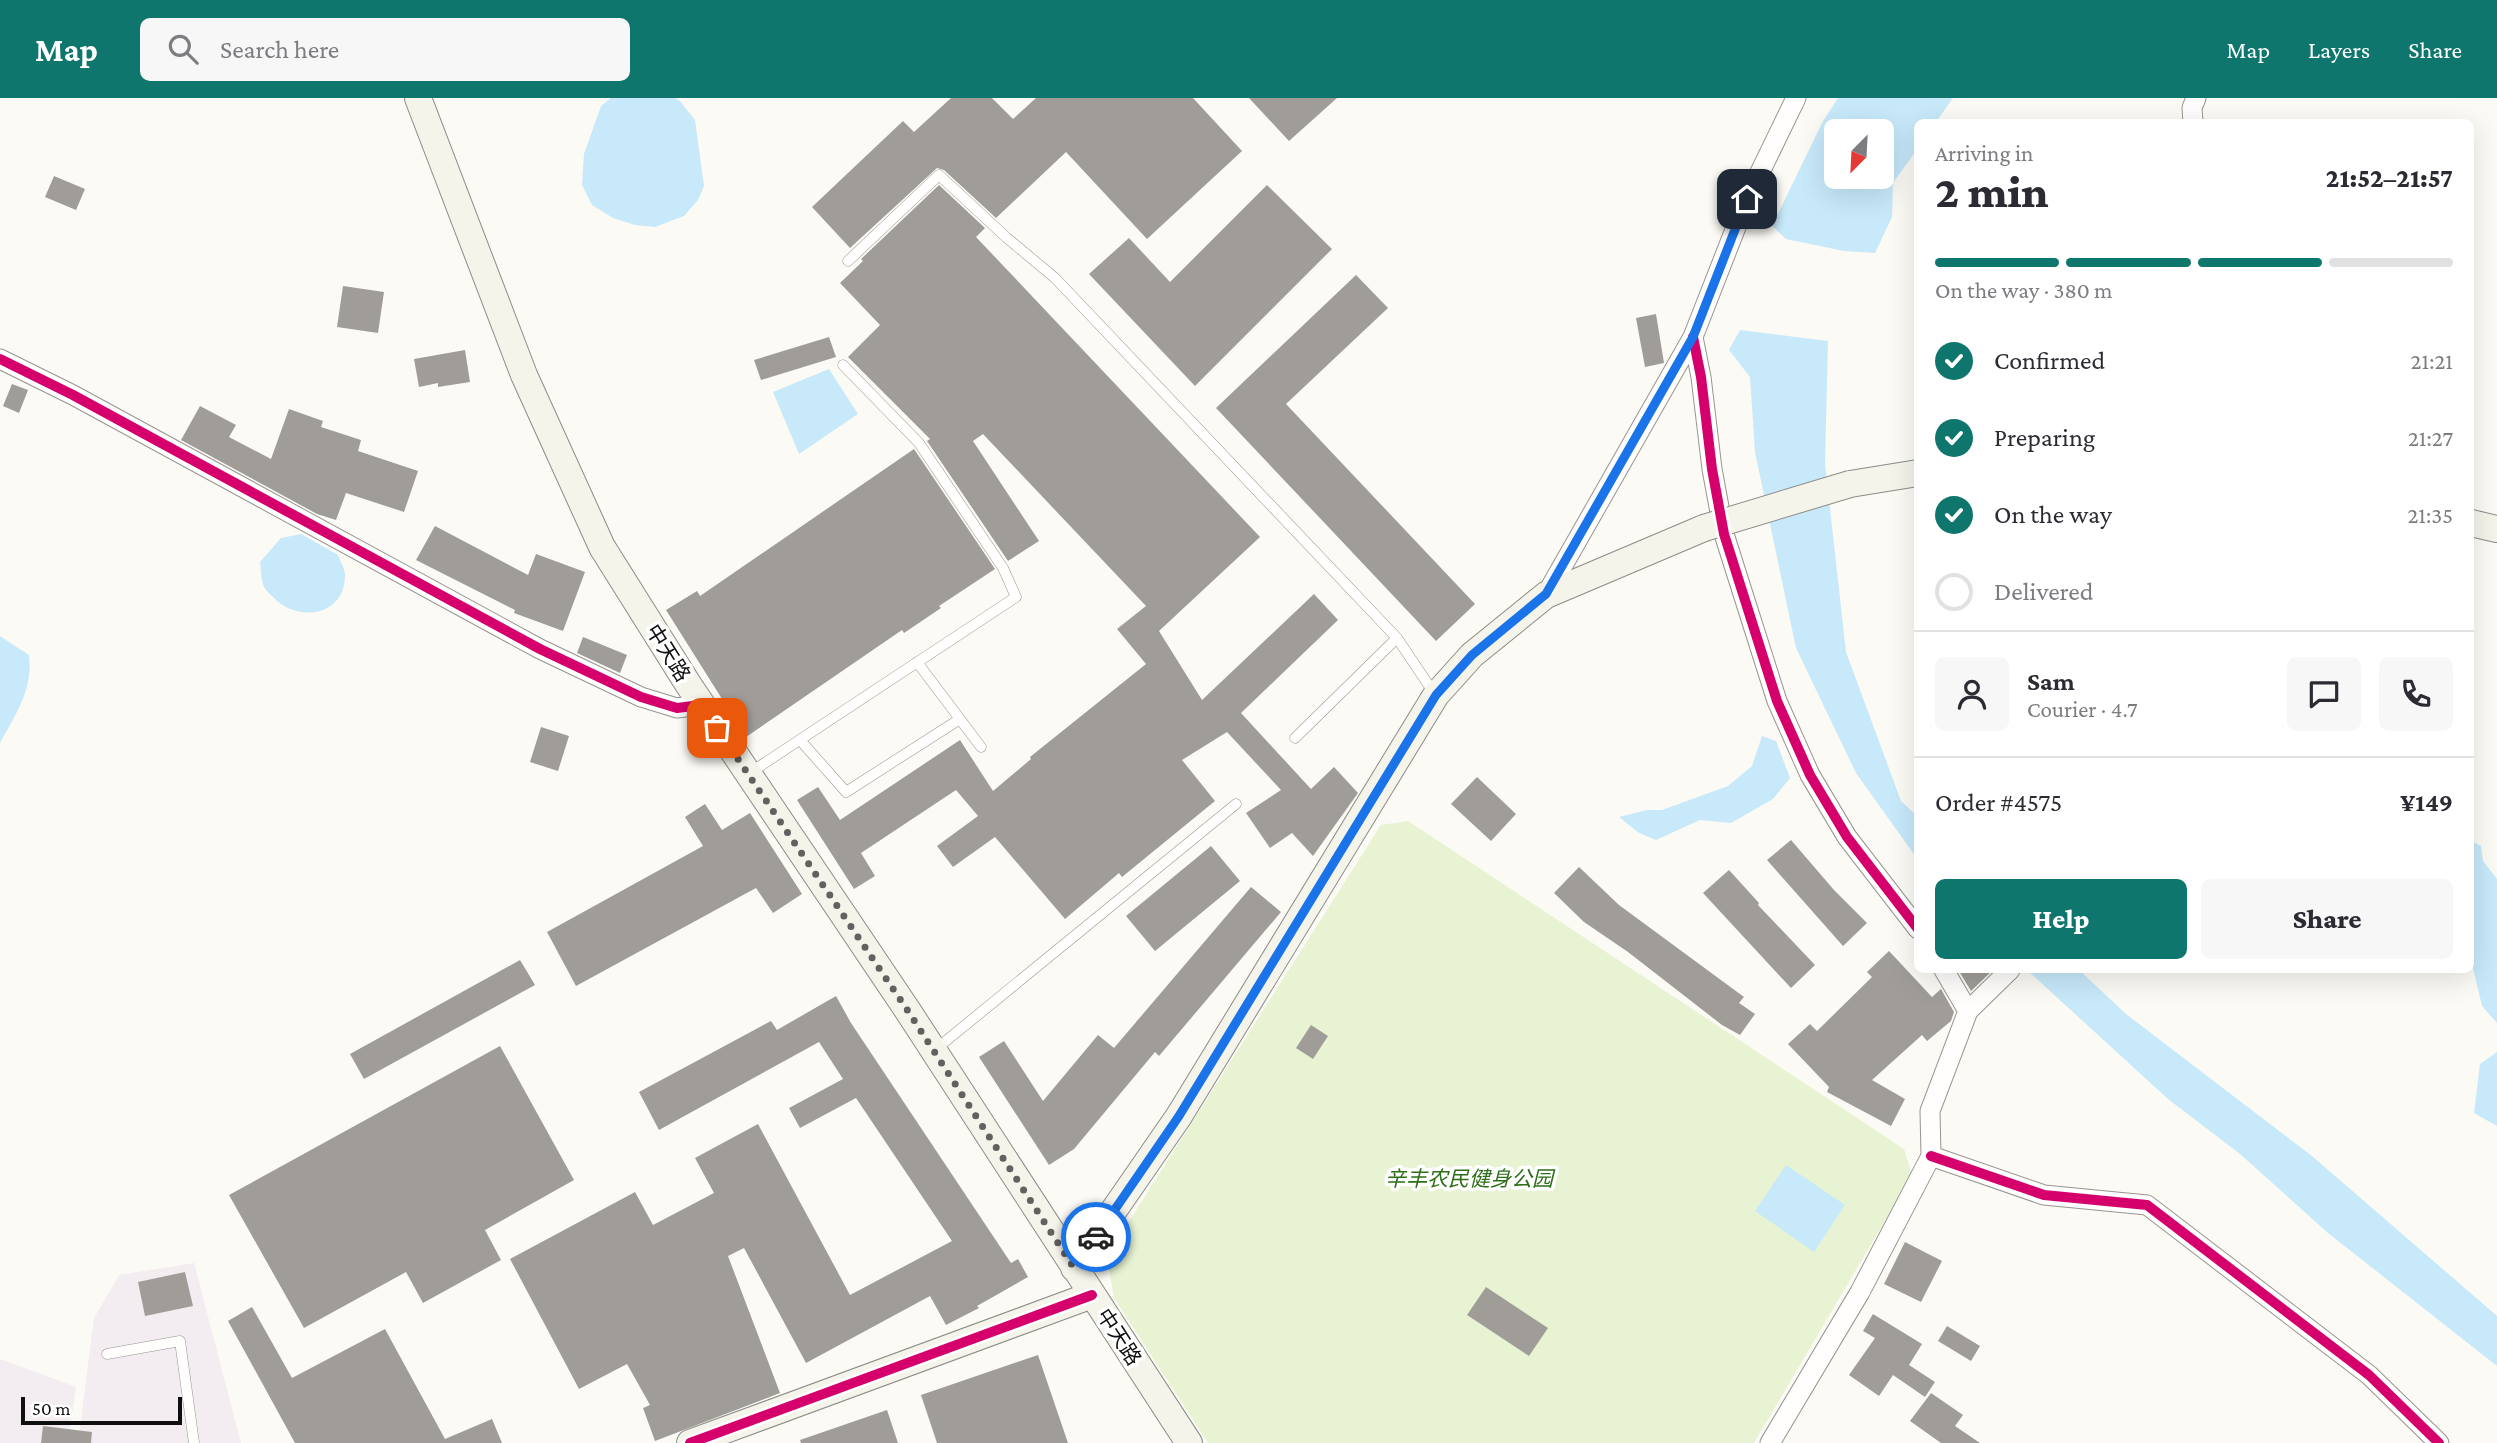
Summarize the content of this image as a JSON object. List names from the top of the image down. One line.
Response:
{"streets":{"main road":["中天路"]},"parks":["辛丰农民健身公园"],"scale_bar":"50 m","north":"bottom left","page":{"header":"Map","search":"Search here","nav":["Map","Layers","Share"],"heading":["2 min","Arriving in","21:52–21:57"],"panel":["Sam","Courier · 4.7","Order #4575","¥149"],"bar":"On the way · 380 m","list":[["Confirmed","21:21"],["Preparing","21:27"],["On the way","21:35"],"Delivered"],"buttons":["Help","Share"],"scale":"50 m"}}
